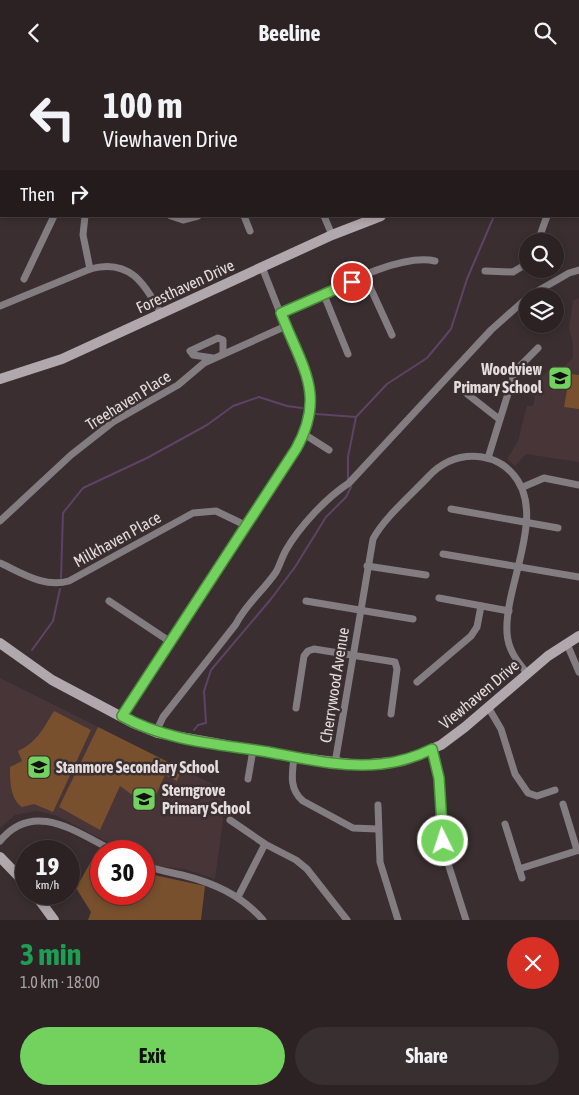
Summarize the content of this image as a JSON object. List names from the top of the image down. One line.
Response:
{"streets":{"street":["Foresthaven Drive","Treehaven Place","Milkhaven Place","Cherrywood Avenue","Viewhaven Drive"]},"crossings":[["Cherrywood Avenue","Viewhaven Drive"]],"places":{"school or university":["Woodview Primary School","Stanmore Secondary School","Sterngrove Primary School"]},"page":{"header":"Beeline","turn":["100 m","Viewhaven Drive"],"then":"Then","speed":"19 km/h","limit":"30","heading":["3 min","1.0 km · 18:00"],"buttons":["Exit","Share"]}}
